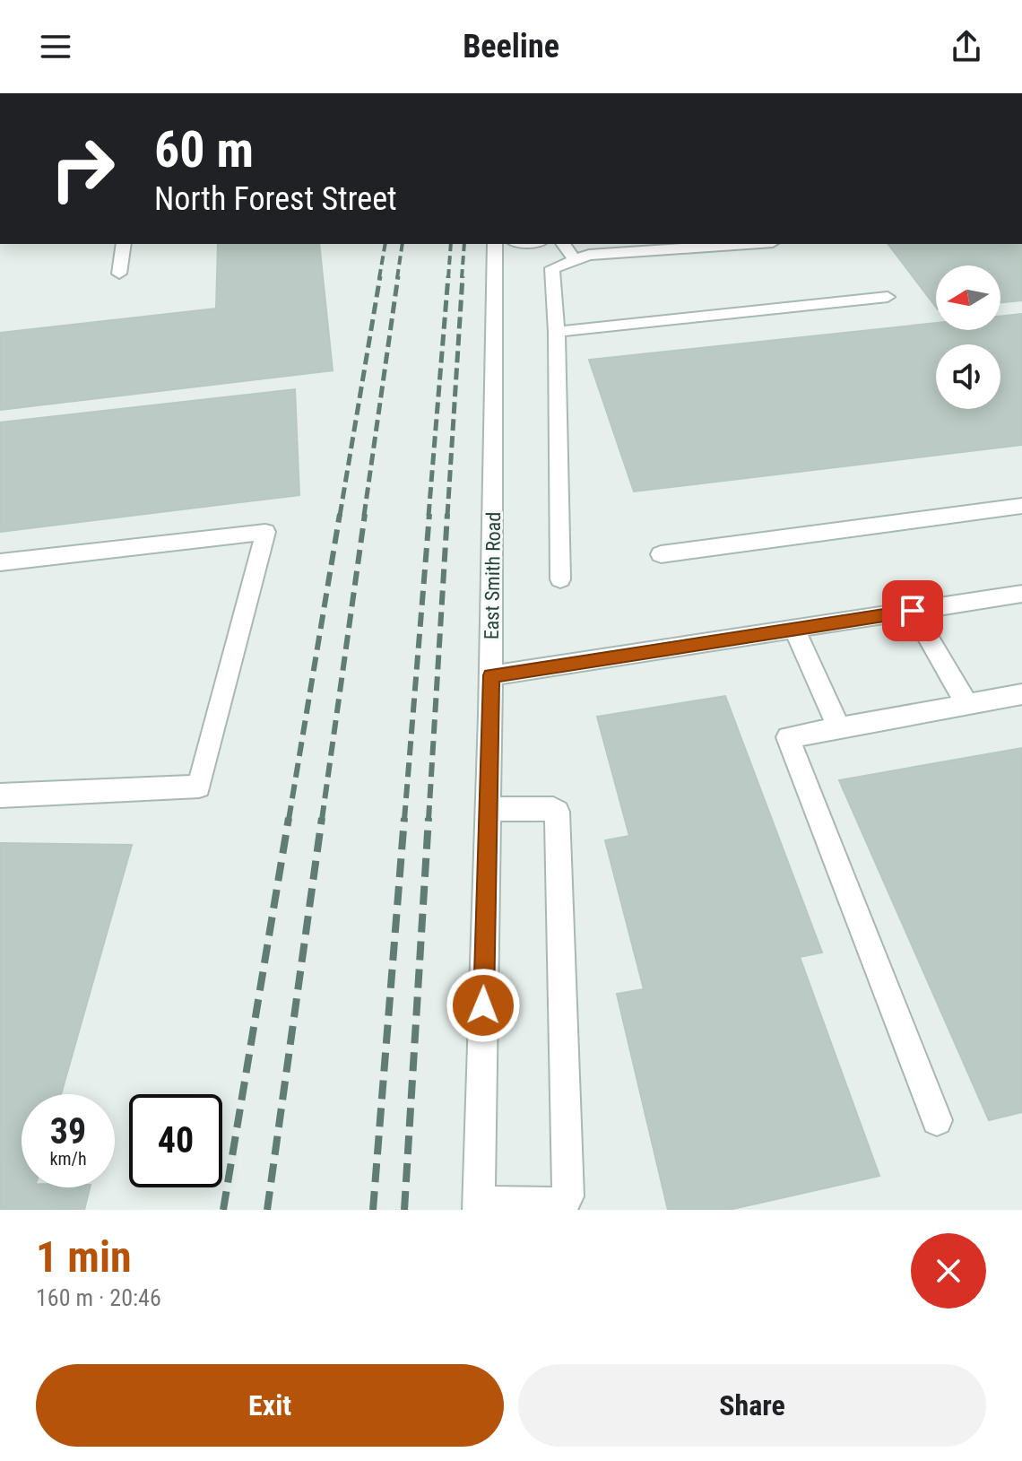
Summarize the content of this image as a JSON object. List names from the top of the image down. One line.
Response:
{"streets":{"street":["East Smith Road"]},"north":"left","page":{"header":"Beeline","turn":["60 m","North Forest Street"],"speed":"39 km/h","limit":"40","heading":["1 min","160 m · 20:46"],"buttons":["Exit","Share"]}}
